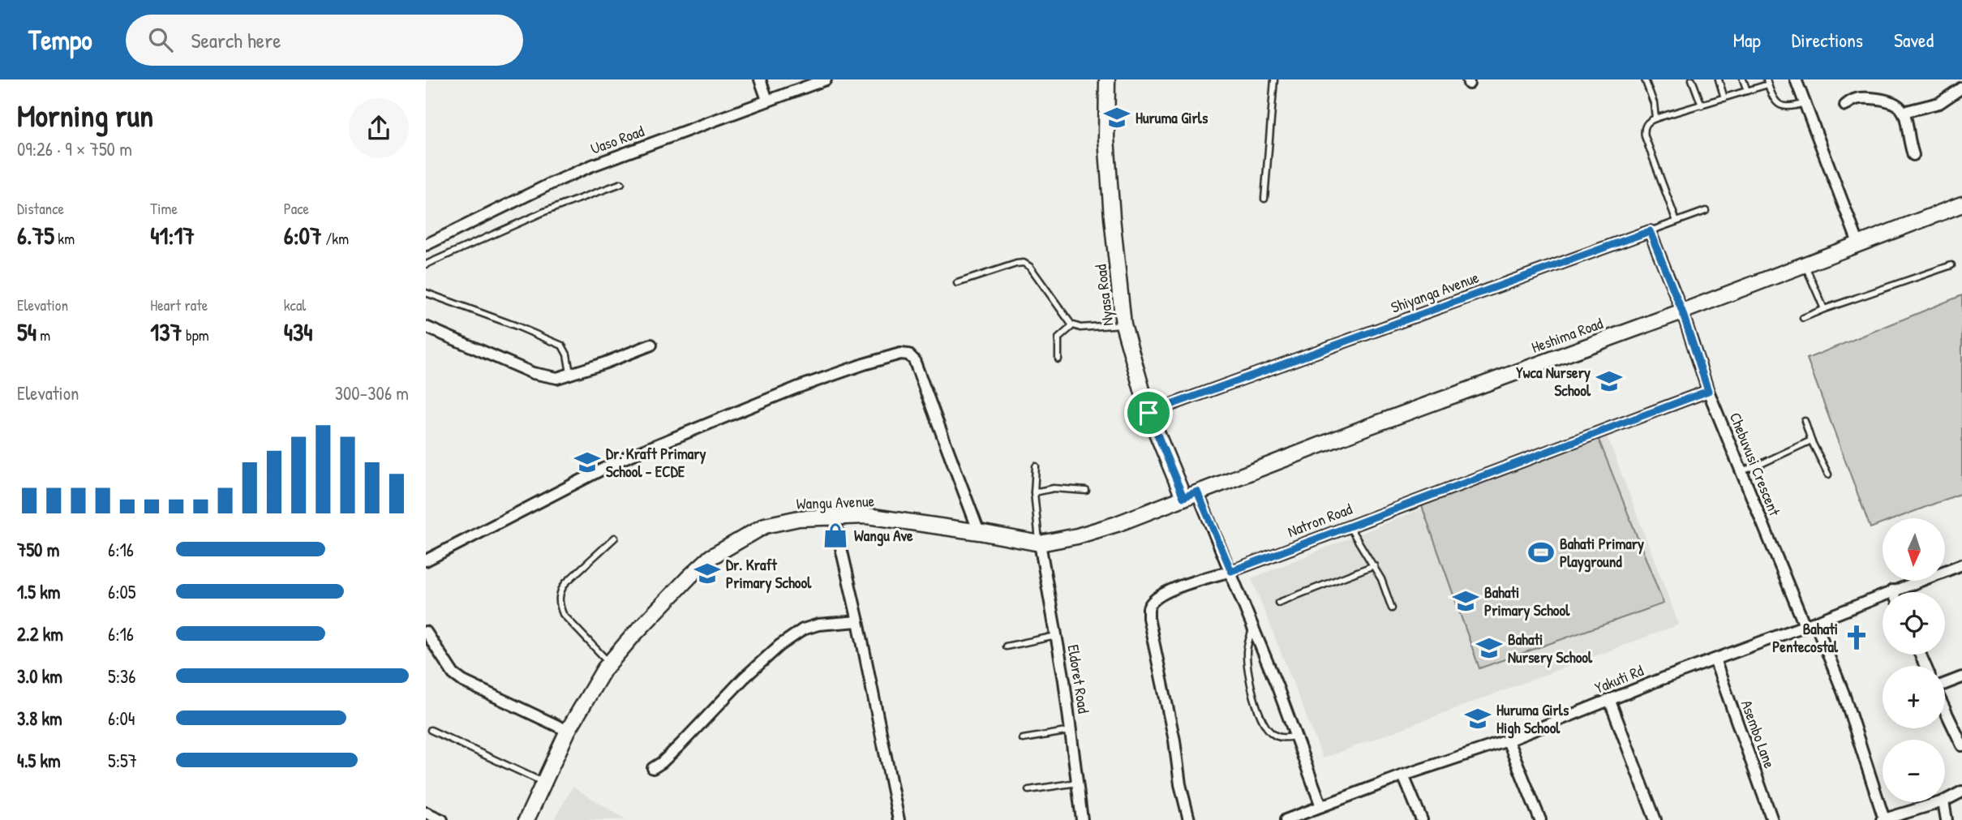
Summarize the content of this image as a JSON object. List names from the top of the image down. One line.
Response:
{"streets":{"street":["Uaso Road","Shiyanga Avenue","Nyasa Road","Heshima Road","Chebuvusi Crescent","Wangu Avenue","Natron Road","Eldoret Road","Yakuti Rd","Asembo Lane"]},"crossings":[["Shiyanga Avenue","Nyasa Road"],["Nyasa Road","Heshima Road"],["Nyasa Road","Wangu Avenue"],["Heshima Road","Chebuvusi Crescent"],["Heshima Road","Wangu Avenue"],["Chebuvusi Crescent","Natron Road"],["Chebuvusi Crescent","Yakuti Rd"],["Wangu Avenue","Eldoret Road"],["Yakuti Rd","Asembo Lane"]],"places":{"school or university":["Huruma Girls","Ywca Nursery School","Dr. Kraft Primary School - ECDE","Dr. Kraft Primary School","Bahati Primary School","Bahati Nursery School","Huruma Girls High School"],"shop":["Wangu Ave"],"sports":["Bahati Primary Playground"],"church":["Bahati Pentecostal"]},"north":"bottom","page":{"header":"Tempo","search":"Search here","nav":["Map","Directions","Saved"],"heading":["Morning run","09:26 · 9 × 750 m"],"stats":[["Distance","6.75 km"],["Time","41:17"],["Pace","6:07 /km"],["Elevation","54 m"],["Heart rate","137 bpm"],["kcal","434"]],"chart":["Elevation","300–306 m"],"map_buttons":["+","−"],"list":[{"name":"750 m","note":"6:16"},{"name":"1.5 km","note":"6:05"},{"name":"2.2 km","note":"6:16"},{"name":"3.0 km","note":"5:36"},{"name":"3.8 km","note":"6:04"},{"name":"4.5 km","note":"5:57"}]}}
